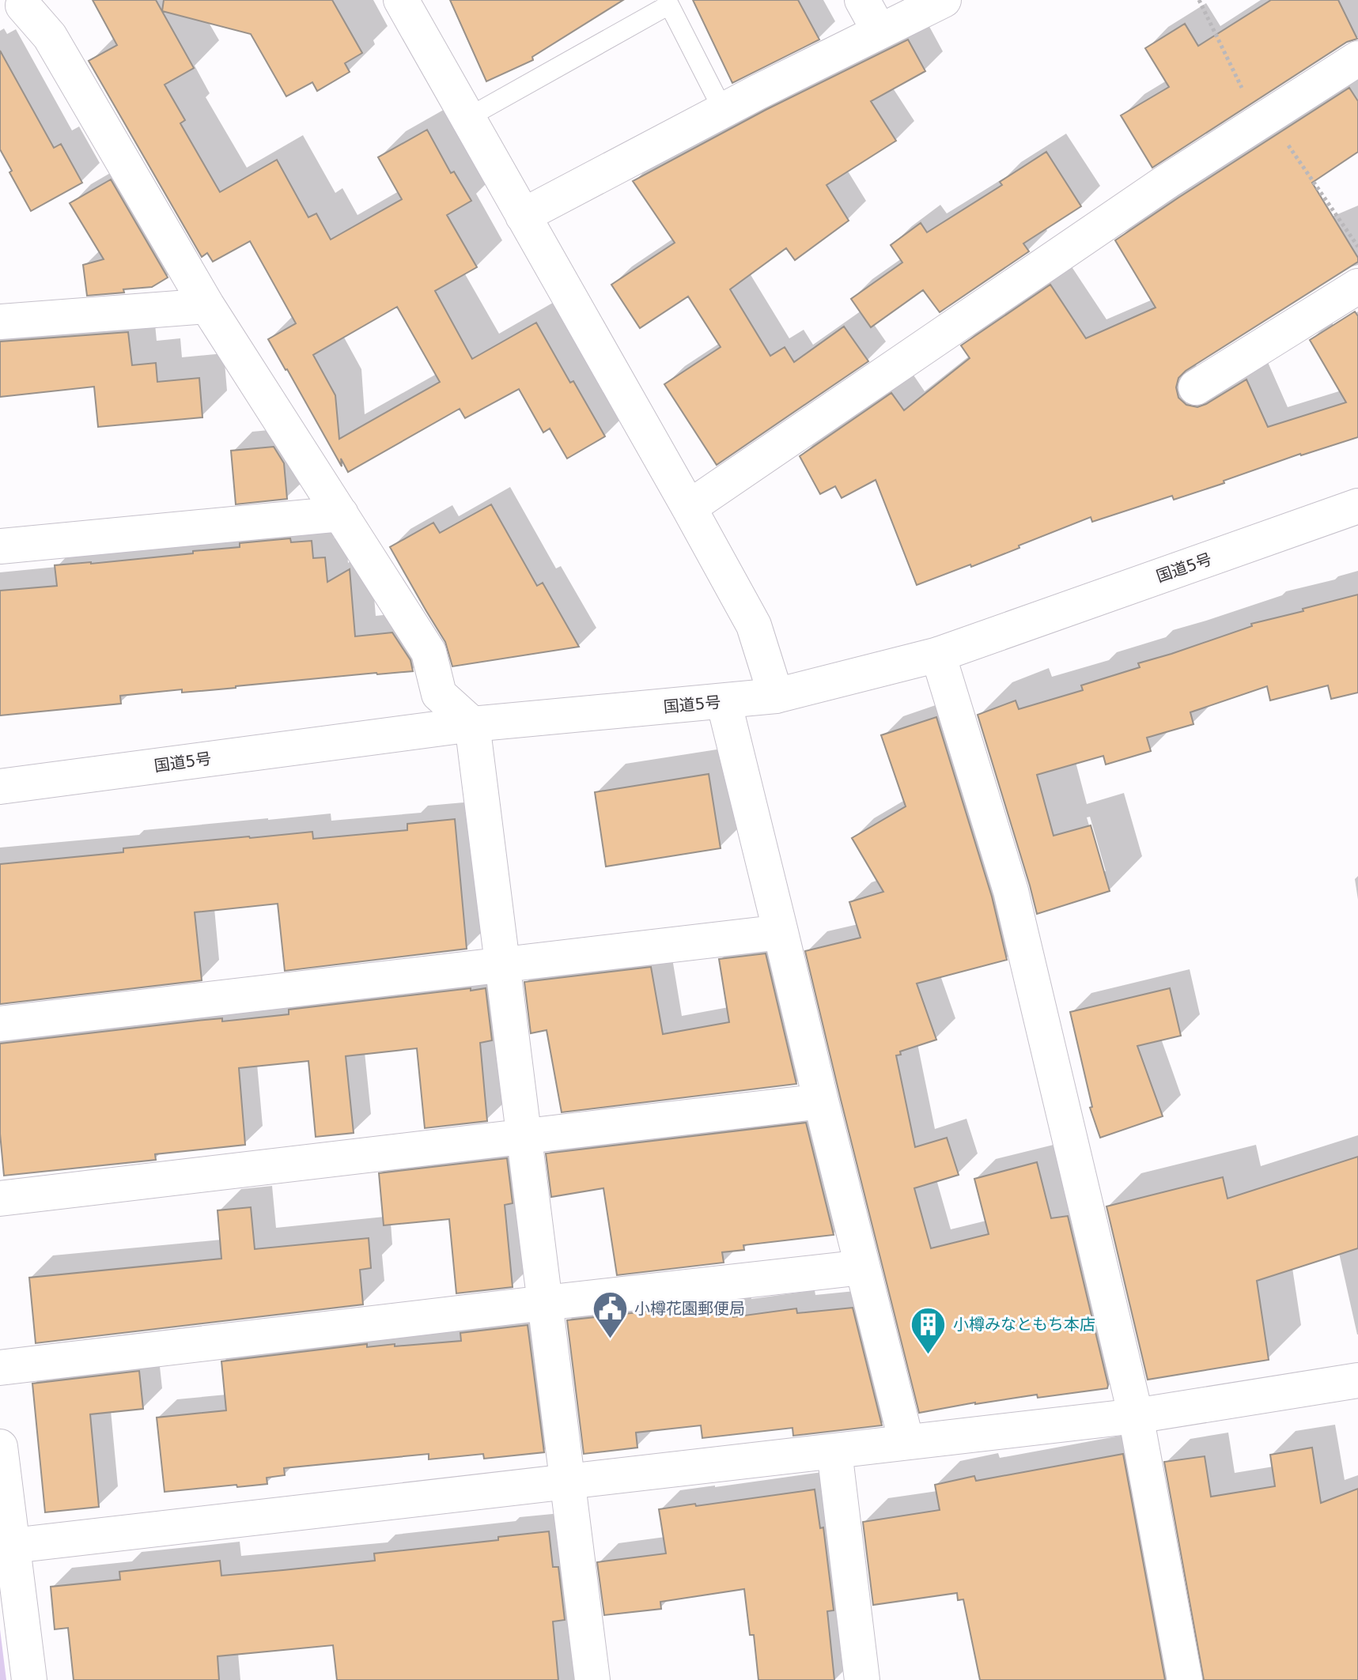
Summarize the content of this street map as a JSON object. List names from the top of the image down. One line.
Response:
{"streets":{"main road":["国道5号"]},"places":{"public building":["小樽花園郵便局"],"building":["小樽みなともち本店"]}}
